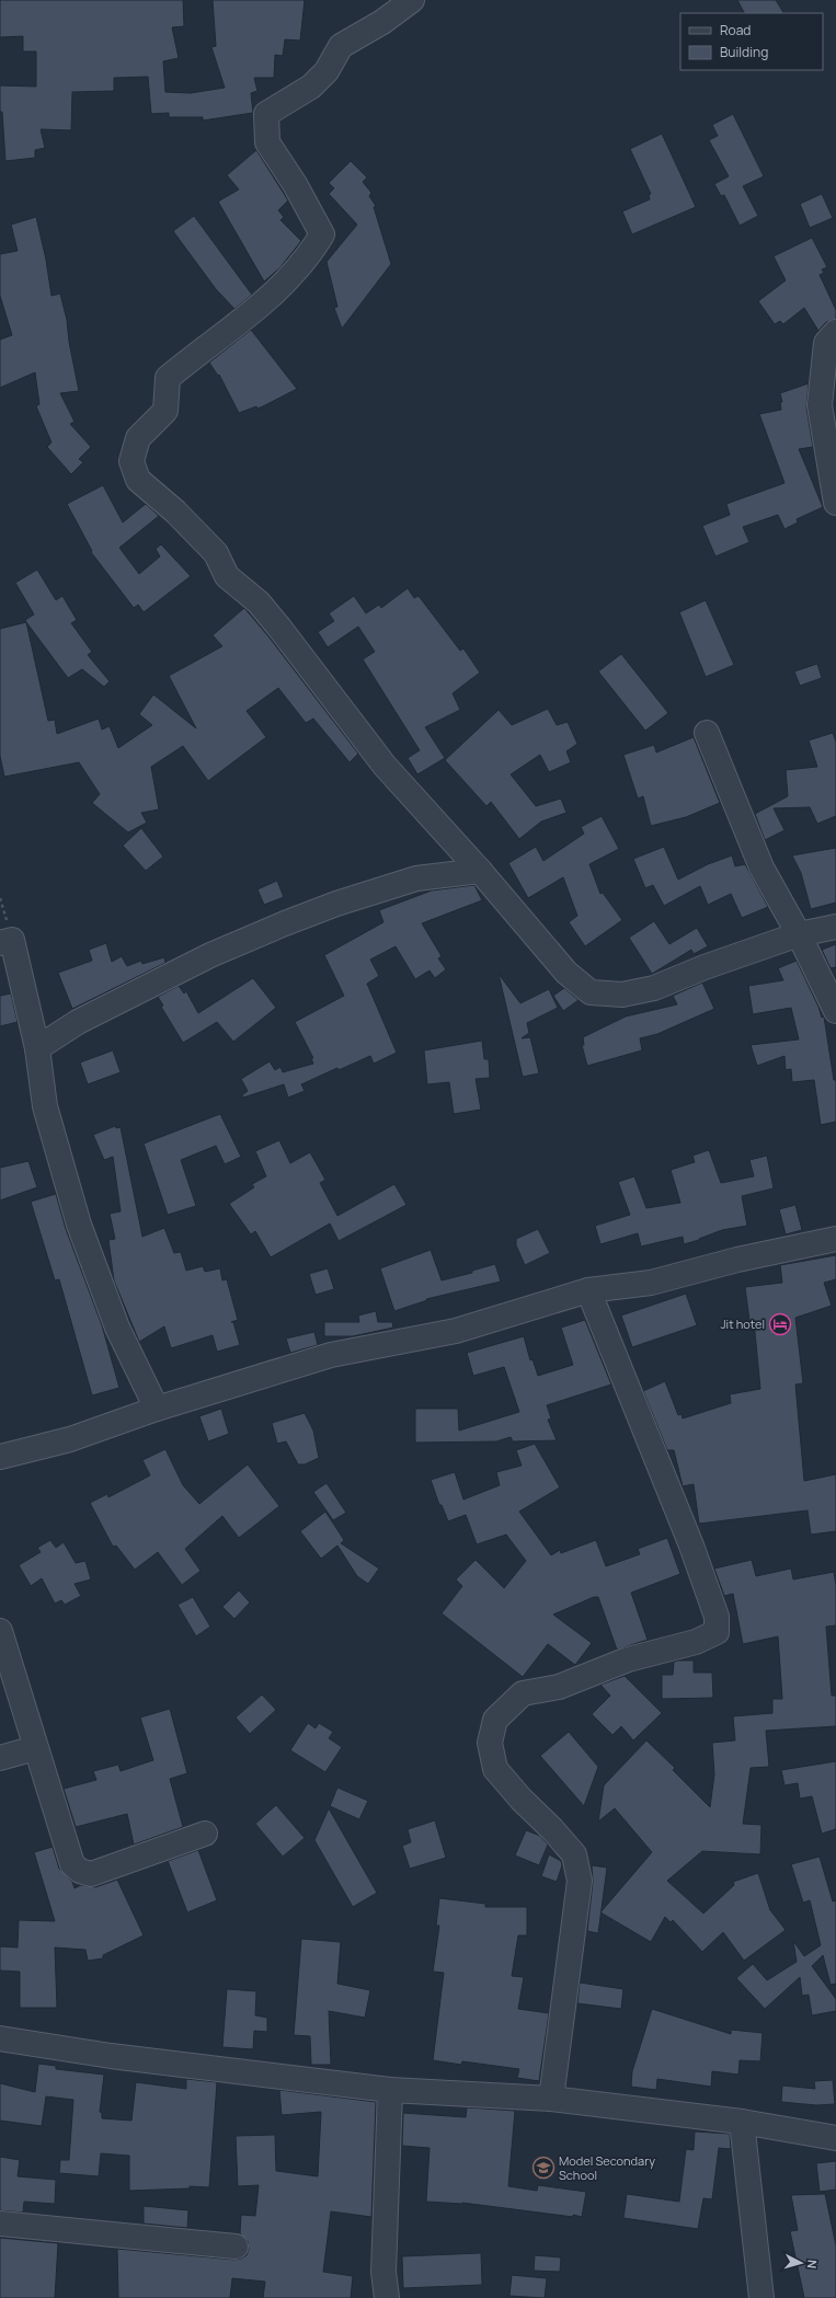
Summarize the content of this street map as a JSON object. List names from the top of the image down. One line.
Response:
{"places":{"hotel":["Jit hotel"],"school or university":["Model Secondary School"]},"legend":["Road","Building"],"north":"right"}
